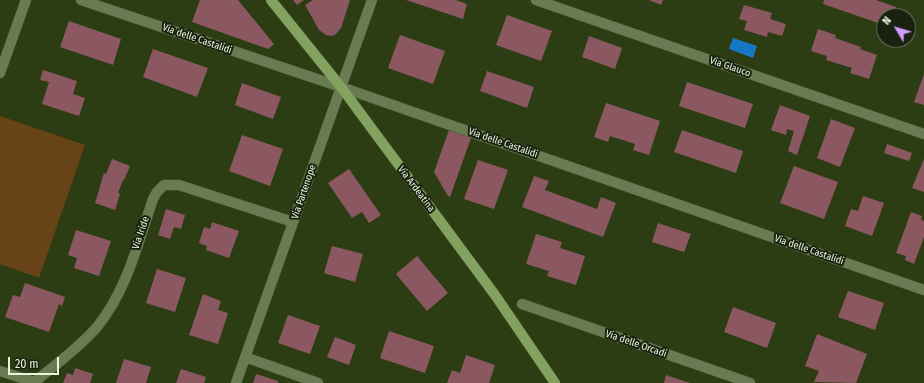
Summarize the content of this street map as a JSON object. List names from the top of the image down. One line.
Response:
{"streets":{"main road":["Via Ardeatina"],"street":["Via delle Castalidi","Via Glauco","Via Partenope","Via Iride","Via delle Orcadi"]},"crossings":[["Via delle Castalidi","Via Ardeatina"],["Via delle Castalidi","Via Partenope"],["Via Ardeatina","Via Partenope"],["Via Partenope","Via Iride"]],"scale_bar":"20 m","north":"top left"}
